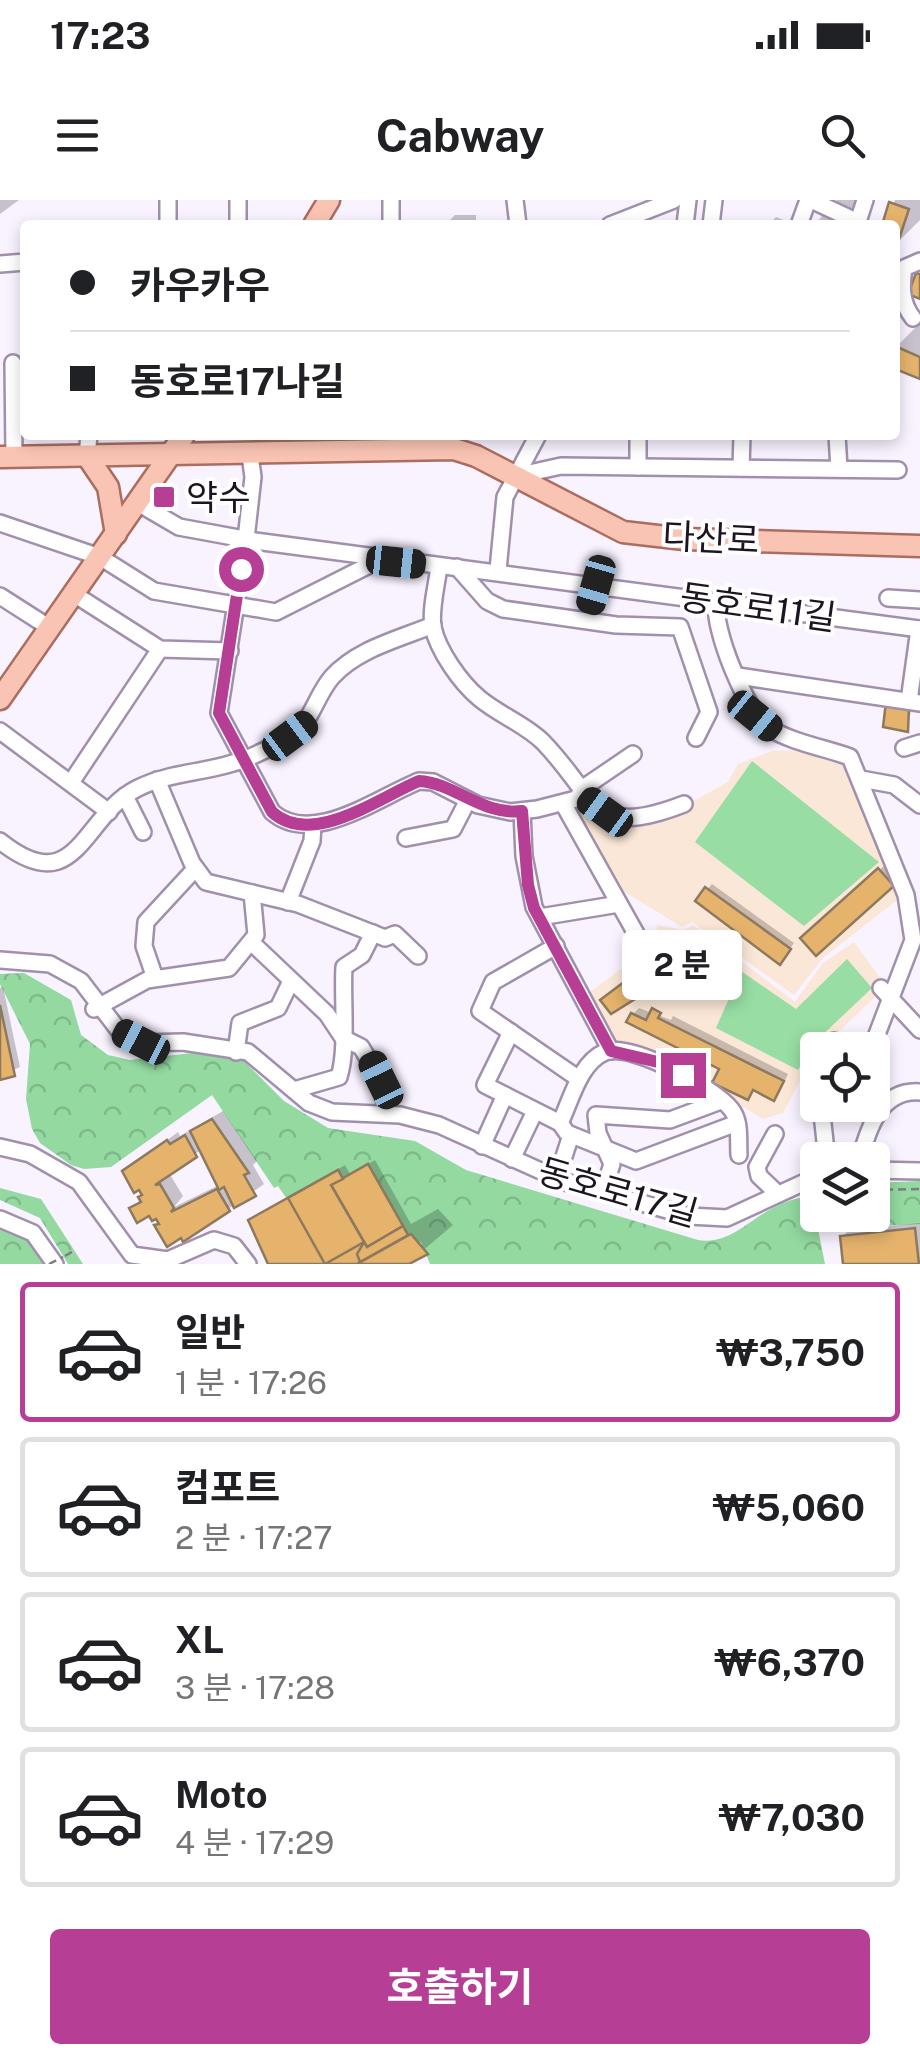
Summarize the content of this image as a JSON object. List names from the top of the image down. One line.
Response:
{"streets":{"main road":["다산로"],"street":["동호로11길","동호로17길"]},"places":{"transit":["약수"]},"page":{"status":"17:23","header":"Cabway","banner":["카우카우","동호로17나길"],"bubble":"2 분","list":[{"name":"일반","note":"1 분 · 17:26","value":"₩3,750"},{"name":"컴포트","note":"2 분 · 17:27","value":"₩5,060"},{"name":"XL","note":"3 분 · 17:28","value":"₩6,370"},{"name":"Moto","note":"4 분 · 17:29","value":"₩7,030"}],"buttons":"호출하기"}}
